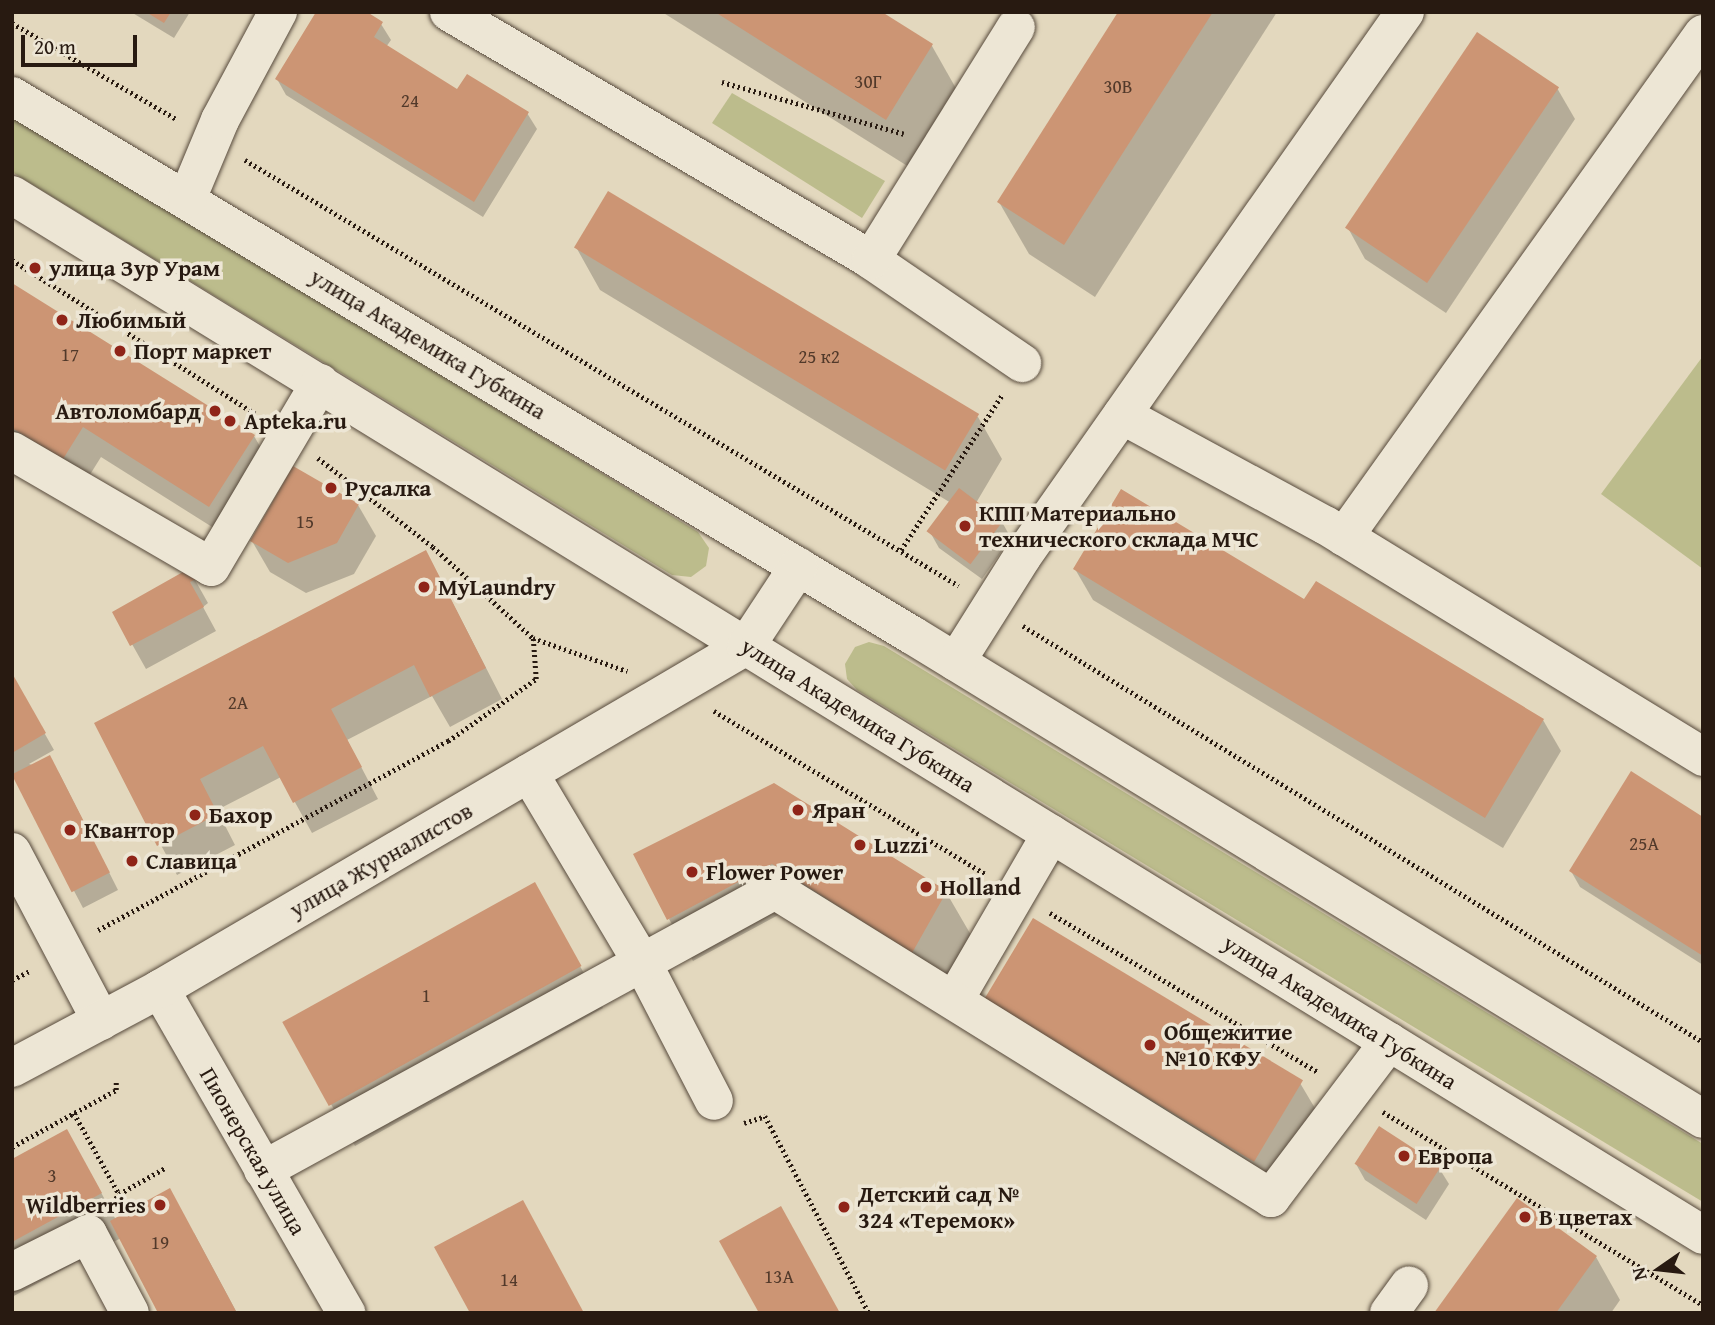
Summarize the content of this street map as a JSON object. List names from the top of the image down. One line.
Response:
{"streets":{"street":["улица Академика Губкина","улица Журналистов","Пионерская улица"]},"crossings":[["улица Академика Губкина","улица Журналистов"],["улица Журналистов","Пионерская улица"]],"places":["улица Зур Урам","Любимый","Порт маркет","Автоломбард","Apteka.ru","Русалка","КПП Материально технического склада МЧС","MyLaundry","Яран","Бахор","Квантор","Luzzi","Славица","Flower Power","Holland","Общежитие №10 КФУ","Европа","Wildberries","Детский сад № 324 «Теремок»","В цветах"],"house_numbers":["30Г","30В","24","17","25 к2","15","2А","25А","1","3","19","13А","14"],"scale_bar":"20 m","north":"left"}
